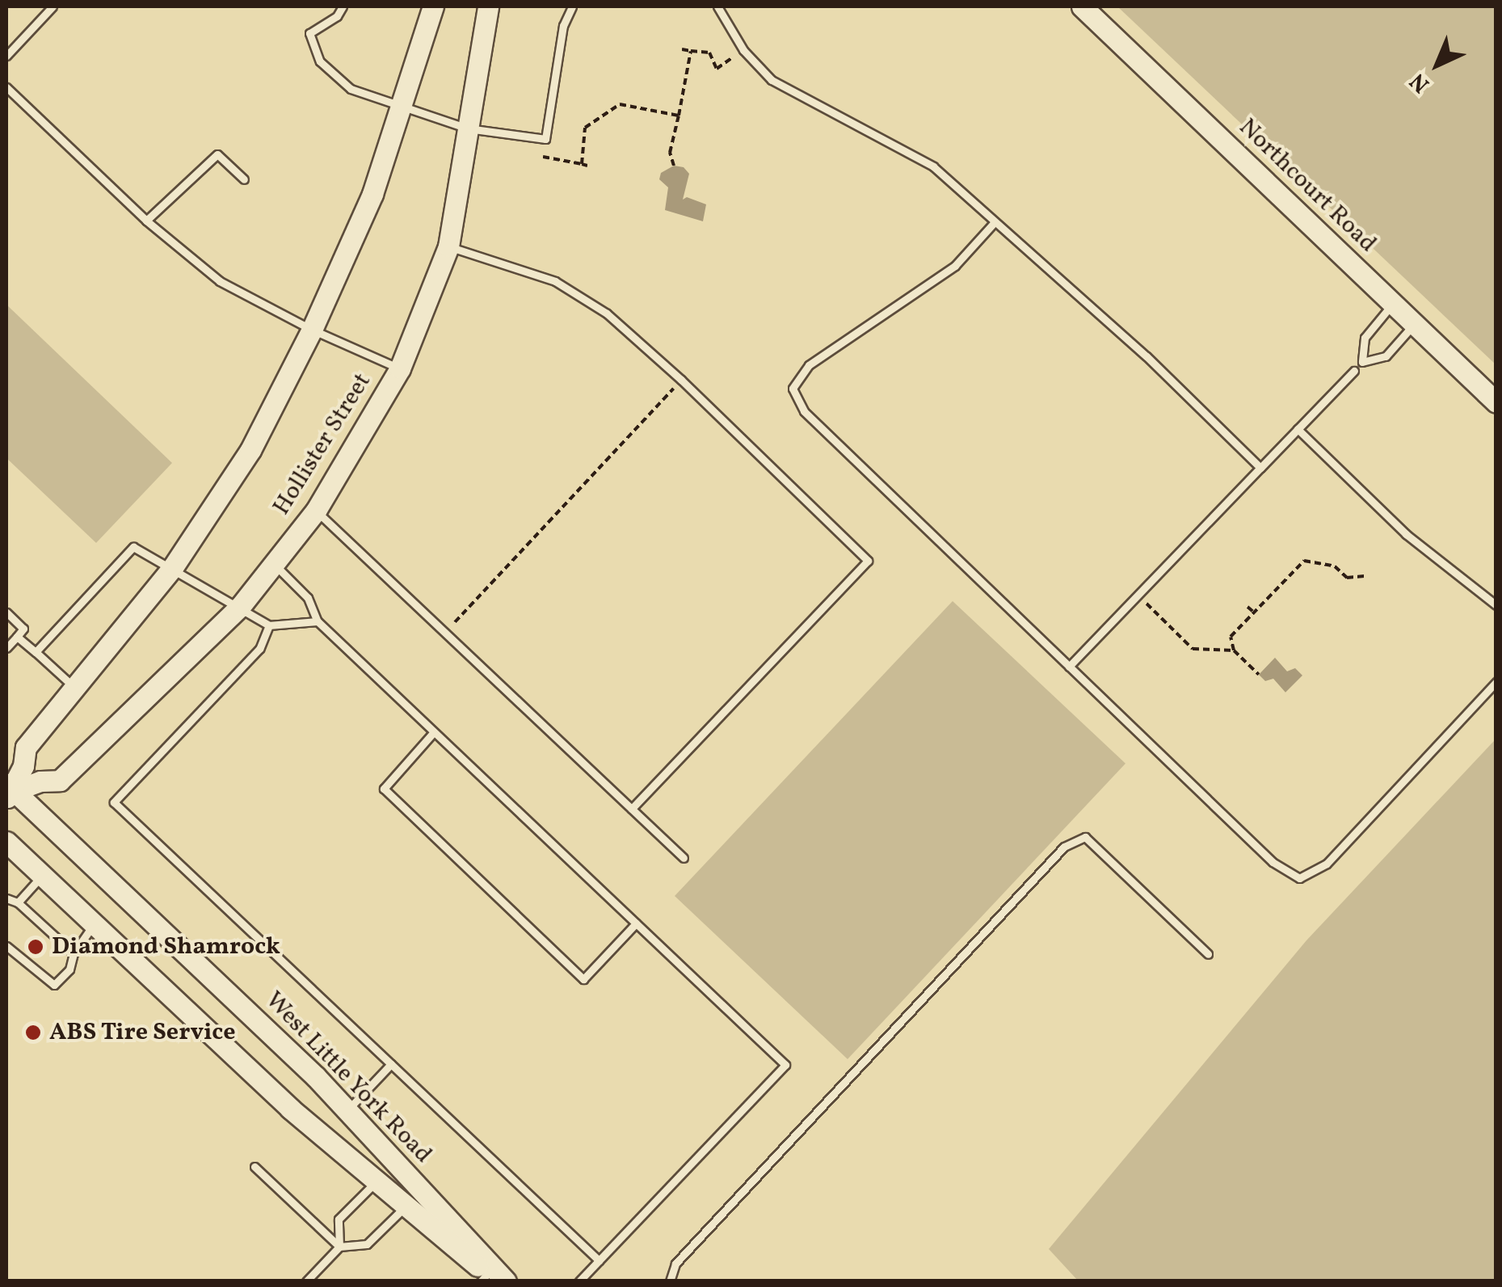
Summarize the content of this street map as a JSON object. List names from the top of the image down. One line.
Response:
{"streets":{"main road":["Northcourt Road","Hollister Street","West Little York Road"]},"crossings":[["Hollister Street","West Little York Road"]],"places":["Diamond Shamrock","ABS Tire Service"],"north":"bottom left"}
